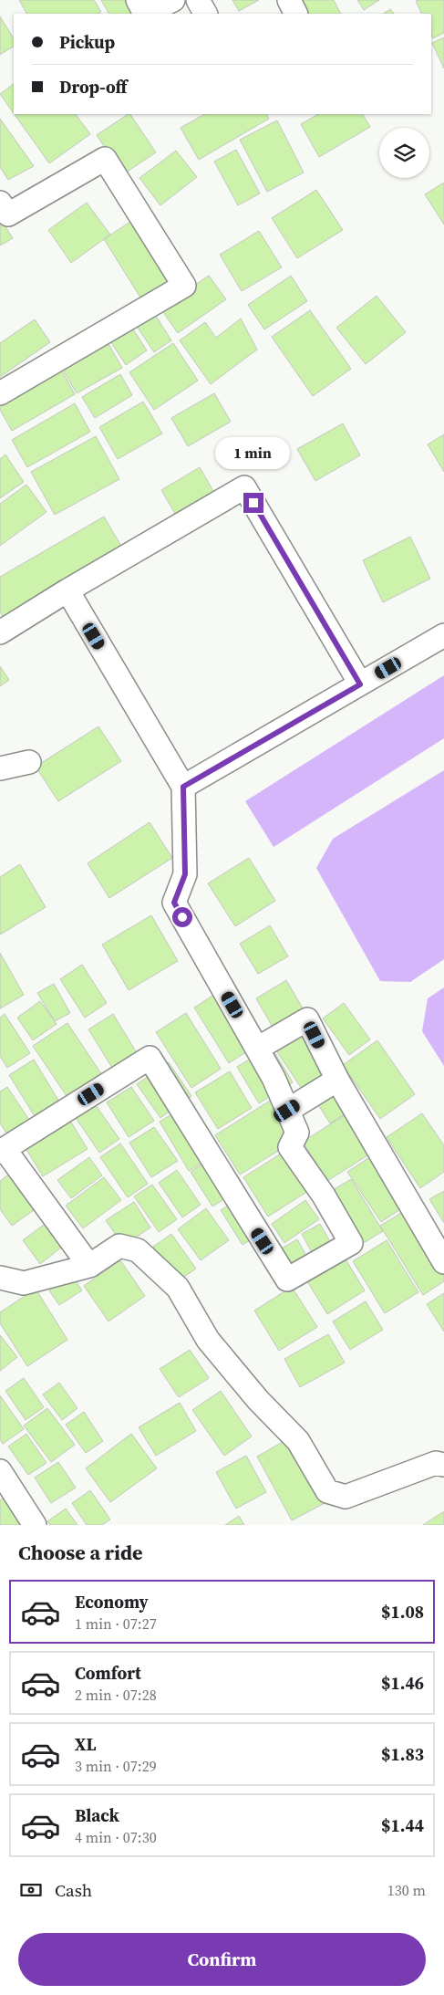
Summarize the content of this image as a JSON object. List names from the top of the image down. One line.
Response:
{"page":{"banner":["Pickup","Drop-off"],"bubble":"1 min","heading":"Choose a ride","list":[{"name":"Economy","note":"1 min · 07:27","value":"$1.08"},{"name":"Comfort","note":"2 min · 07:28","value":"$1.46"},{"name":"XL","note":"3 min · 07:29","value":"$1.83"},{"name":"Black","note":"4 min · 07:30","value":"$1.44"}],"pay":["Cash","130 m"],"buttons":"Confirm"}}
